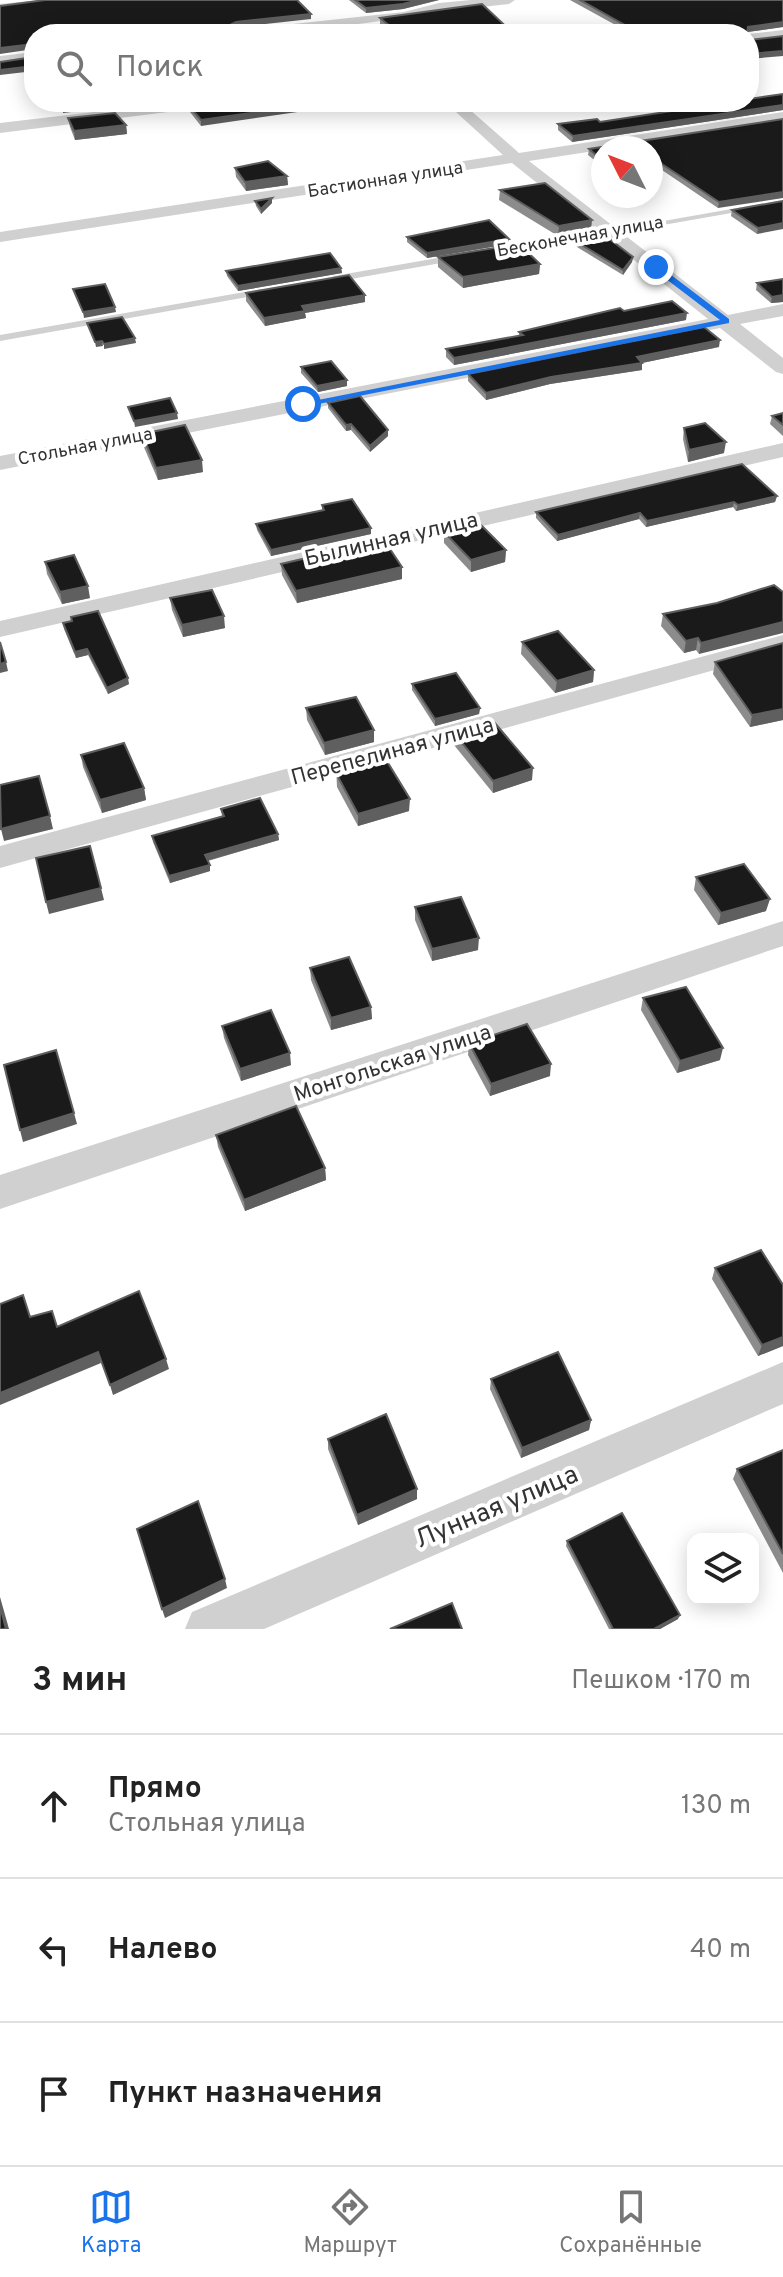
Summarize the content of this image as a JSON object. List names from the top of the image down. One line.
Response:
{"streets":{"street":["Бастионная улица","Стольная улица","Былинная улица","Перепелиная улица","Монгольская улица","Лунная улица"],"lane":["Бесконечная улица"]},"north":"top left","page":{"search":"Поиск","heading":["3 мин","Пешком · 170 m"],"list":[["Прямо","Стольная улица","130 m"],["Налево","40 m"],"Пункт назначения"],"nav":["Карта","Маршрут","Сохранённые"]}}
